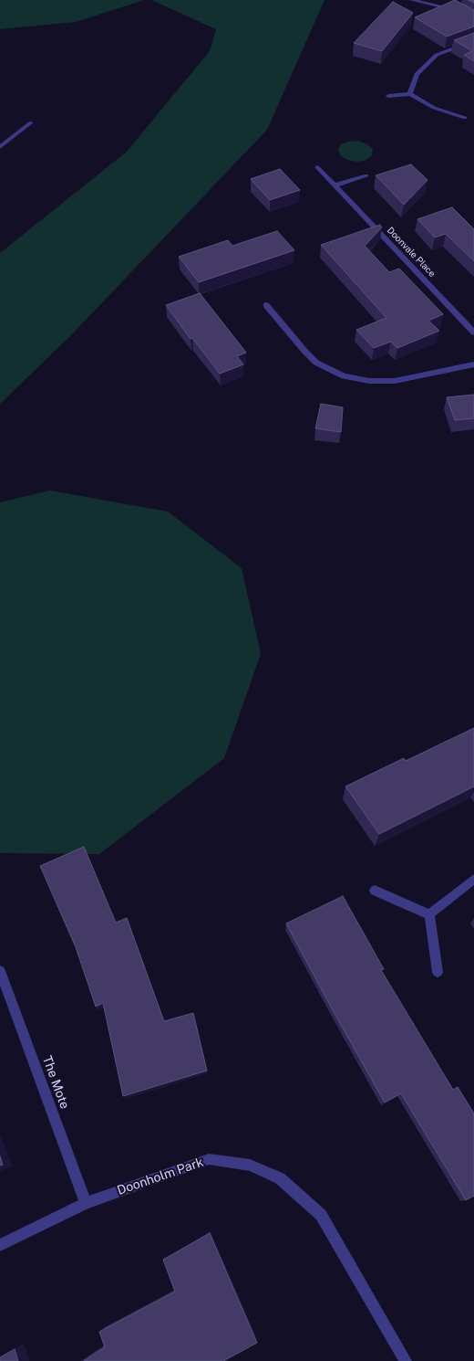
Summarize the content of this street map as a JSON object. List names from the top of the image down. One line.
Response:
{"streets":{"street":["Doonvale Place","The Mote","Doonholm Park"]},"crossings":[["The Mote","Doonholm Park"]]}
